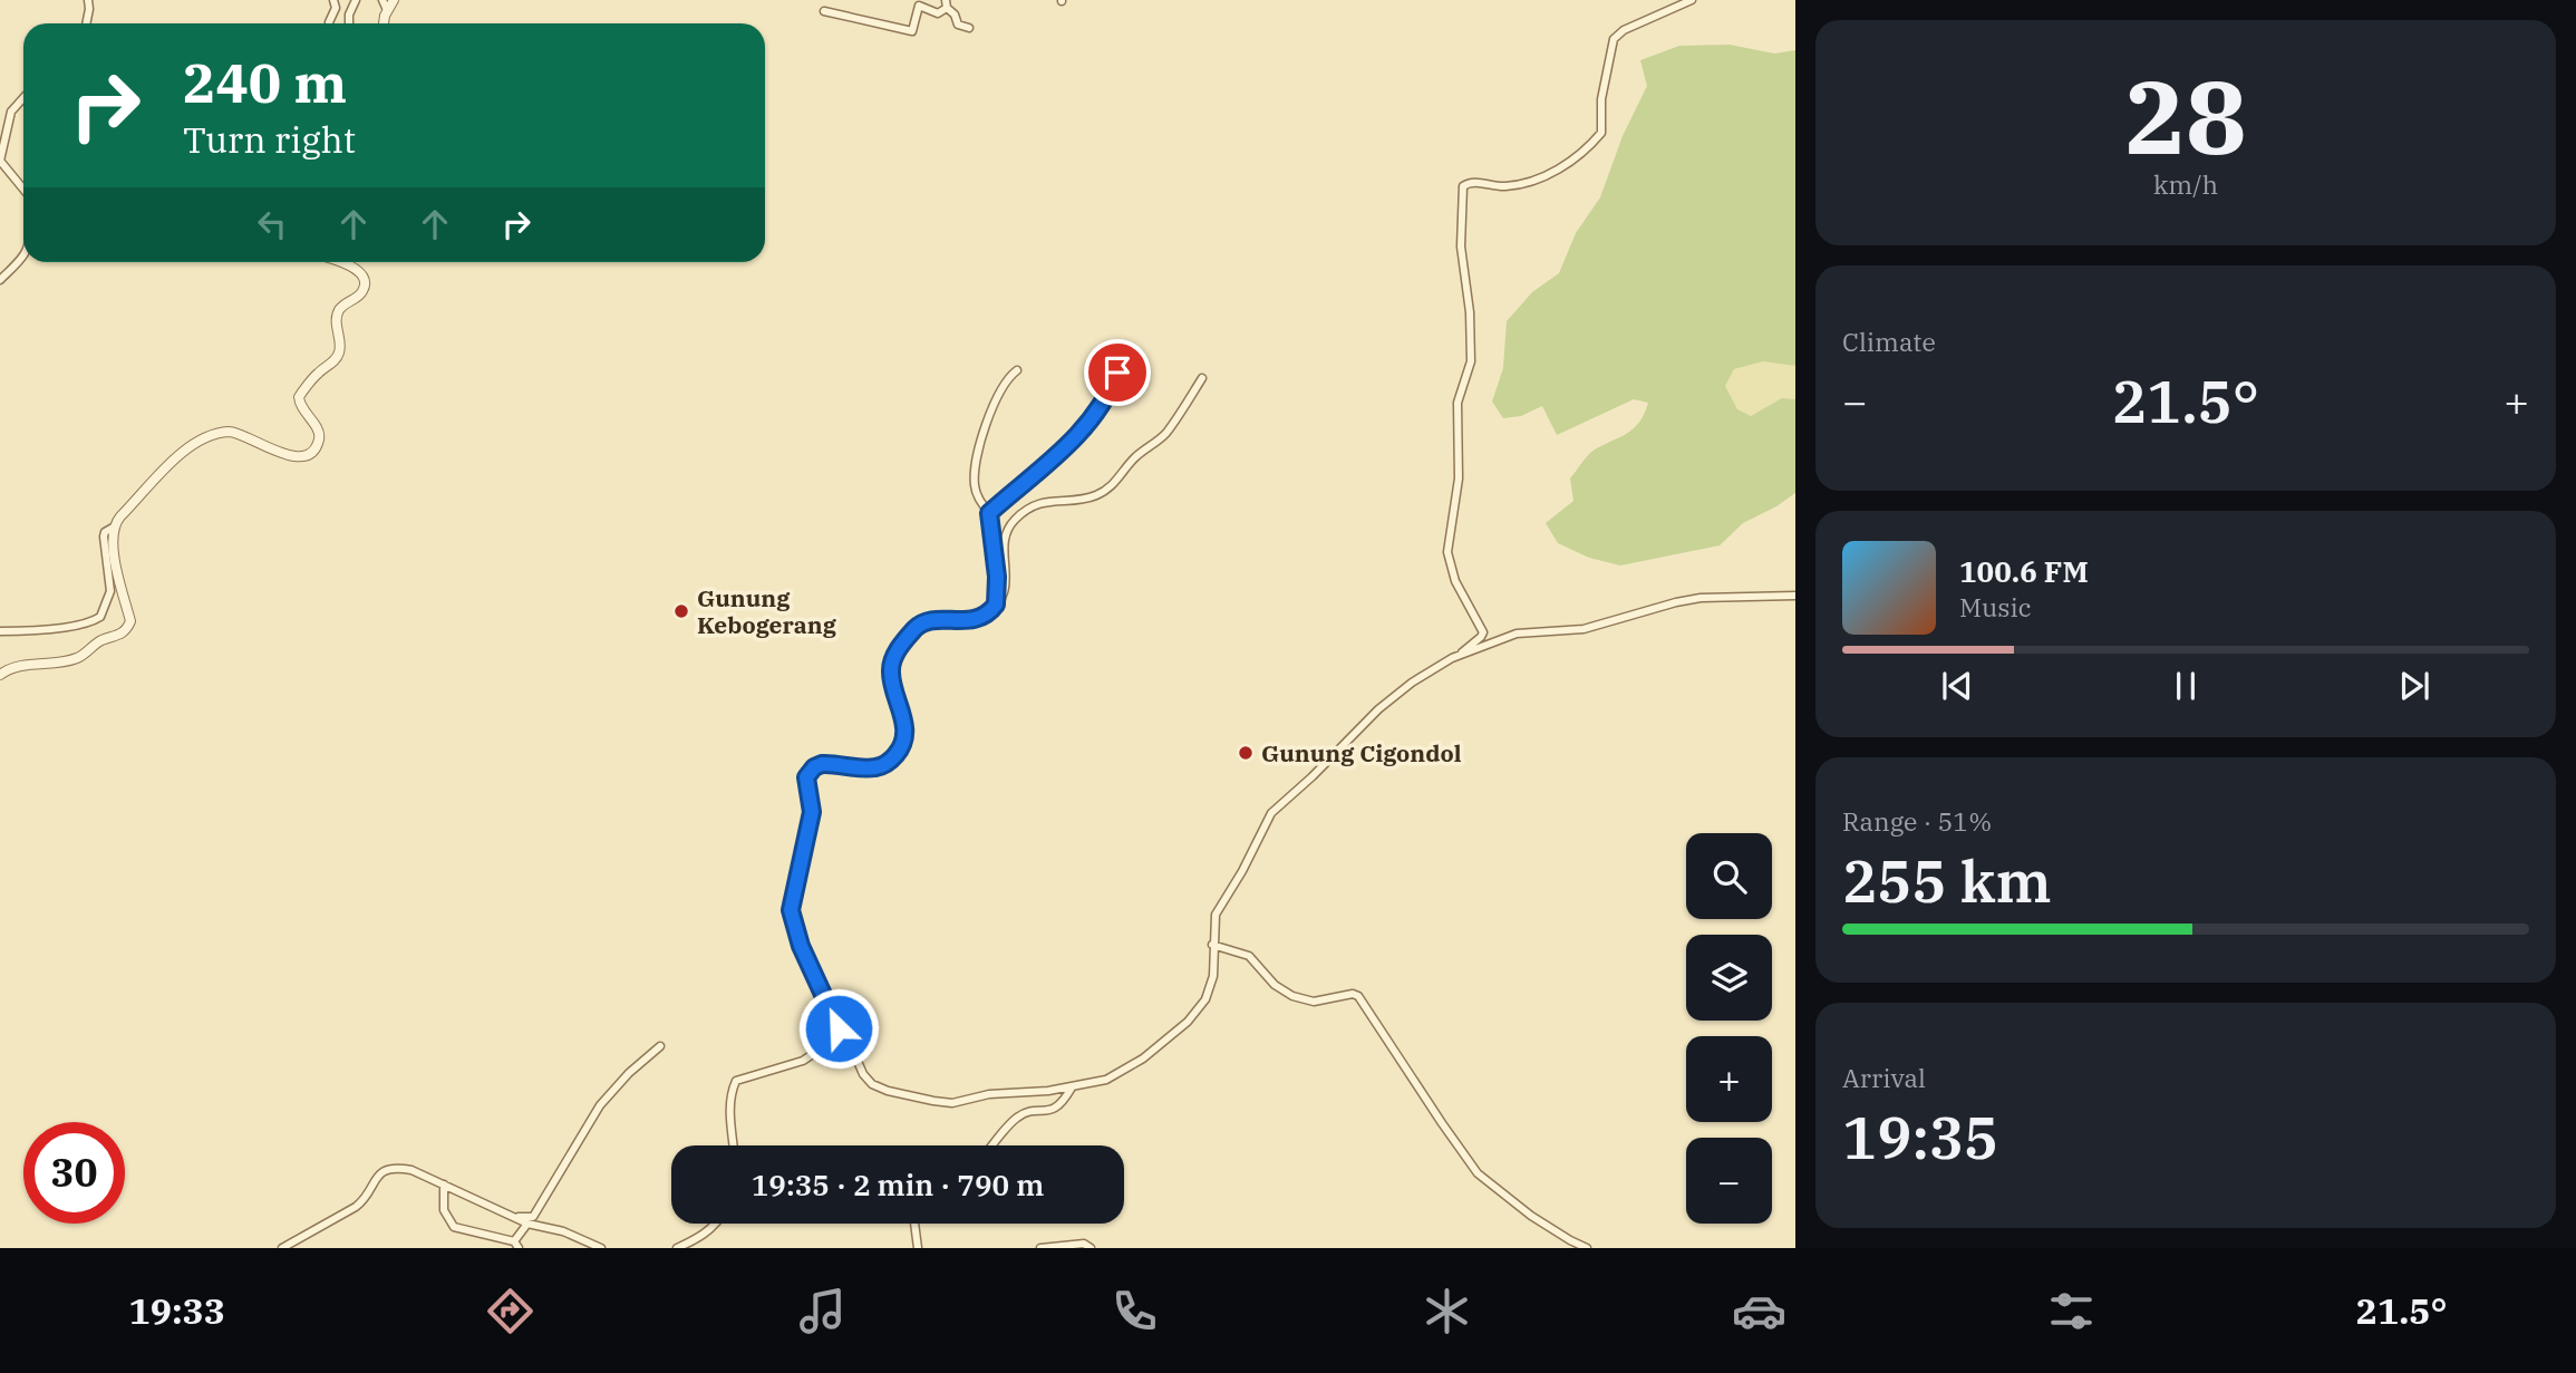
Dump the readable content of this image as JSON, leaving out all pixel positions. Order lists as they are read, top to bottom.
{
  "places": ["Gunung Kebogerang", "Gunung Cigondol"],
  "page": {
    "tile": [
      ["28", "km/h"],
      "Climate",
      ["Range · 51%", "255 km"],
      ["Arrival", "19:35"]
    ],
    "turn": ["240 m", "Turn right"],
    "heat": ["−", "21.5°", "+"],
    "song": ["100.6 FM", "Music"],
    "map_buttons": ["+", "−"],
    "limit": "30",
    "trip": "19:35 · 2 min · 790 m",
    "tabs": ["19:33", "21.5°"]
  }
}
